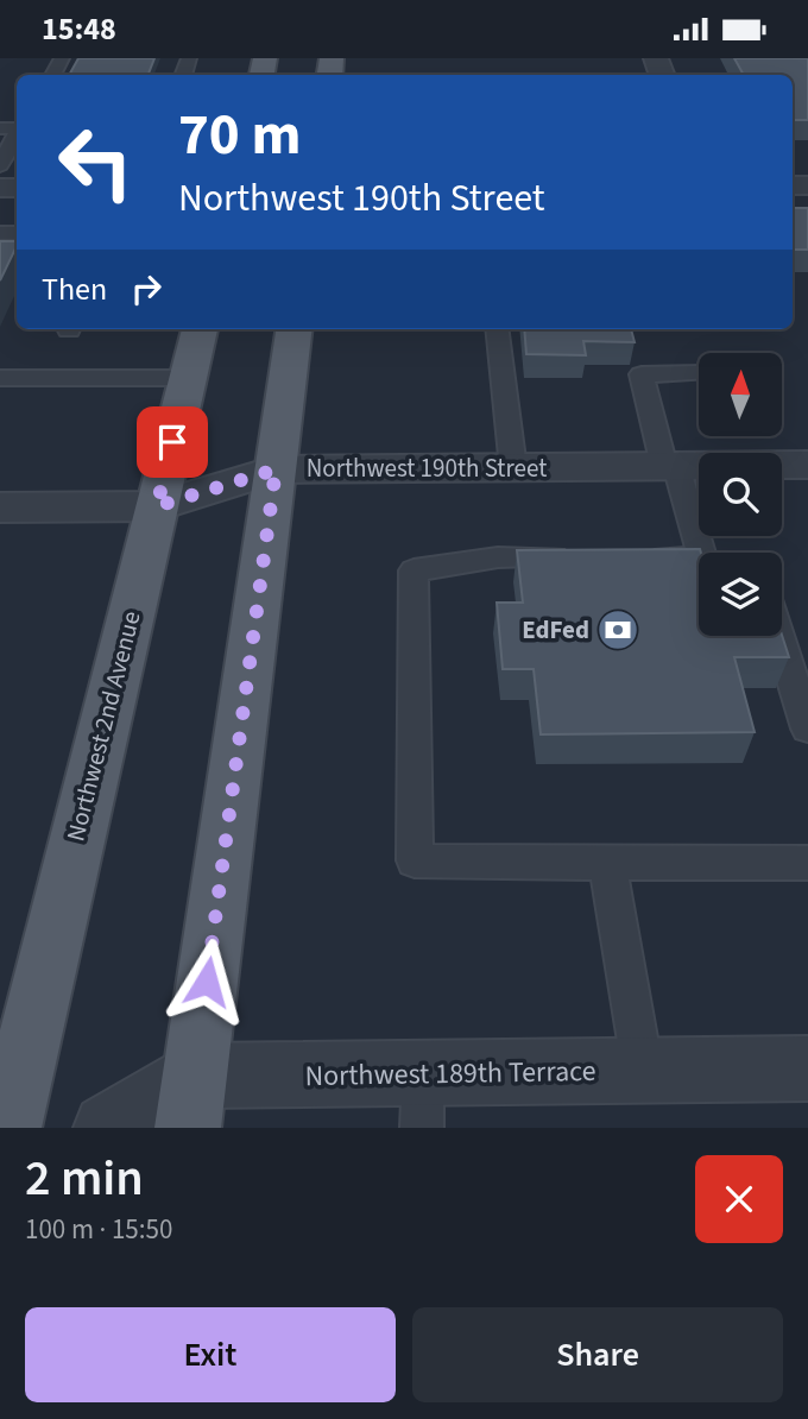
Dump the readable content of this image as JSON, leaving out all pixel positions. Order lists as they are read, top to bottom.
{
  "streets": {
    "main road": ["Northwest 2nd Avenue"],
    "street": ["Northwest 190th Street", "Northwest 189th Terrace"]
  },
  "crossings": [
    ["Northwest 190th Street", "Northwest 2nd Avenue"]
  ],
  "places": {
    "bank": ["EdFed"]
  },
  "north": "top",
  "page": {
    "status": "15:48",
    "turn": ["70 m", "Northwest 190th Street"],
    "then": "Then",
    "heading": ["2 min", "100 m · 15:50"],
    "buttons": ["Exit", "Share"]
  }
}
